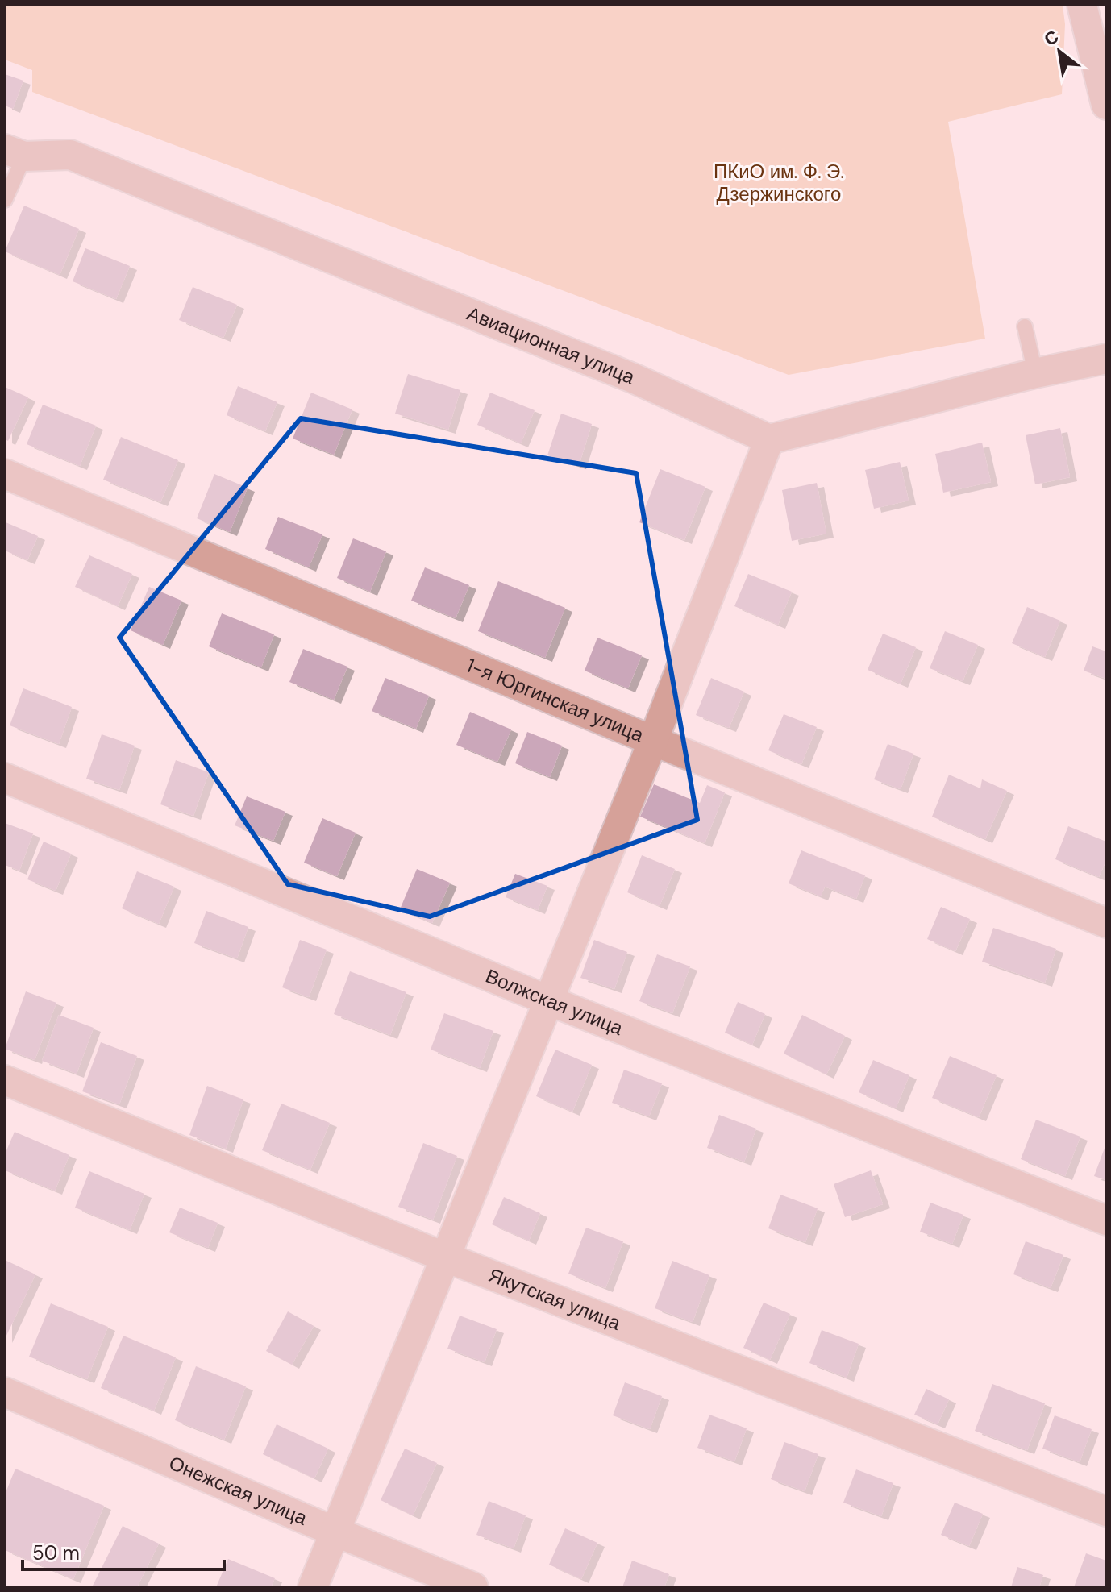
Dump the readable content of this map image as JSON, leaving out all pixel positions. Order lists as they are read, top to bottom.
{
  "streets": {
    "street": [
      "Авиационная улица",
      "1-я Юргинская улица",
      "Волжская улица",
      "Якутская улица",
      "Онежская улица"
    ]
  },
  "parks": ["ПКиО им. Ф. Э. Дзержинского"],
  "scale_bar": "50 m",
  "north": "top left"
}
